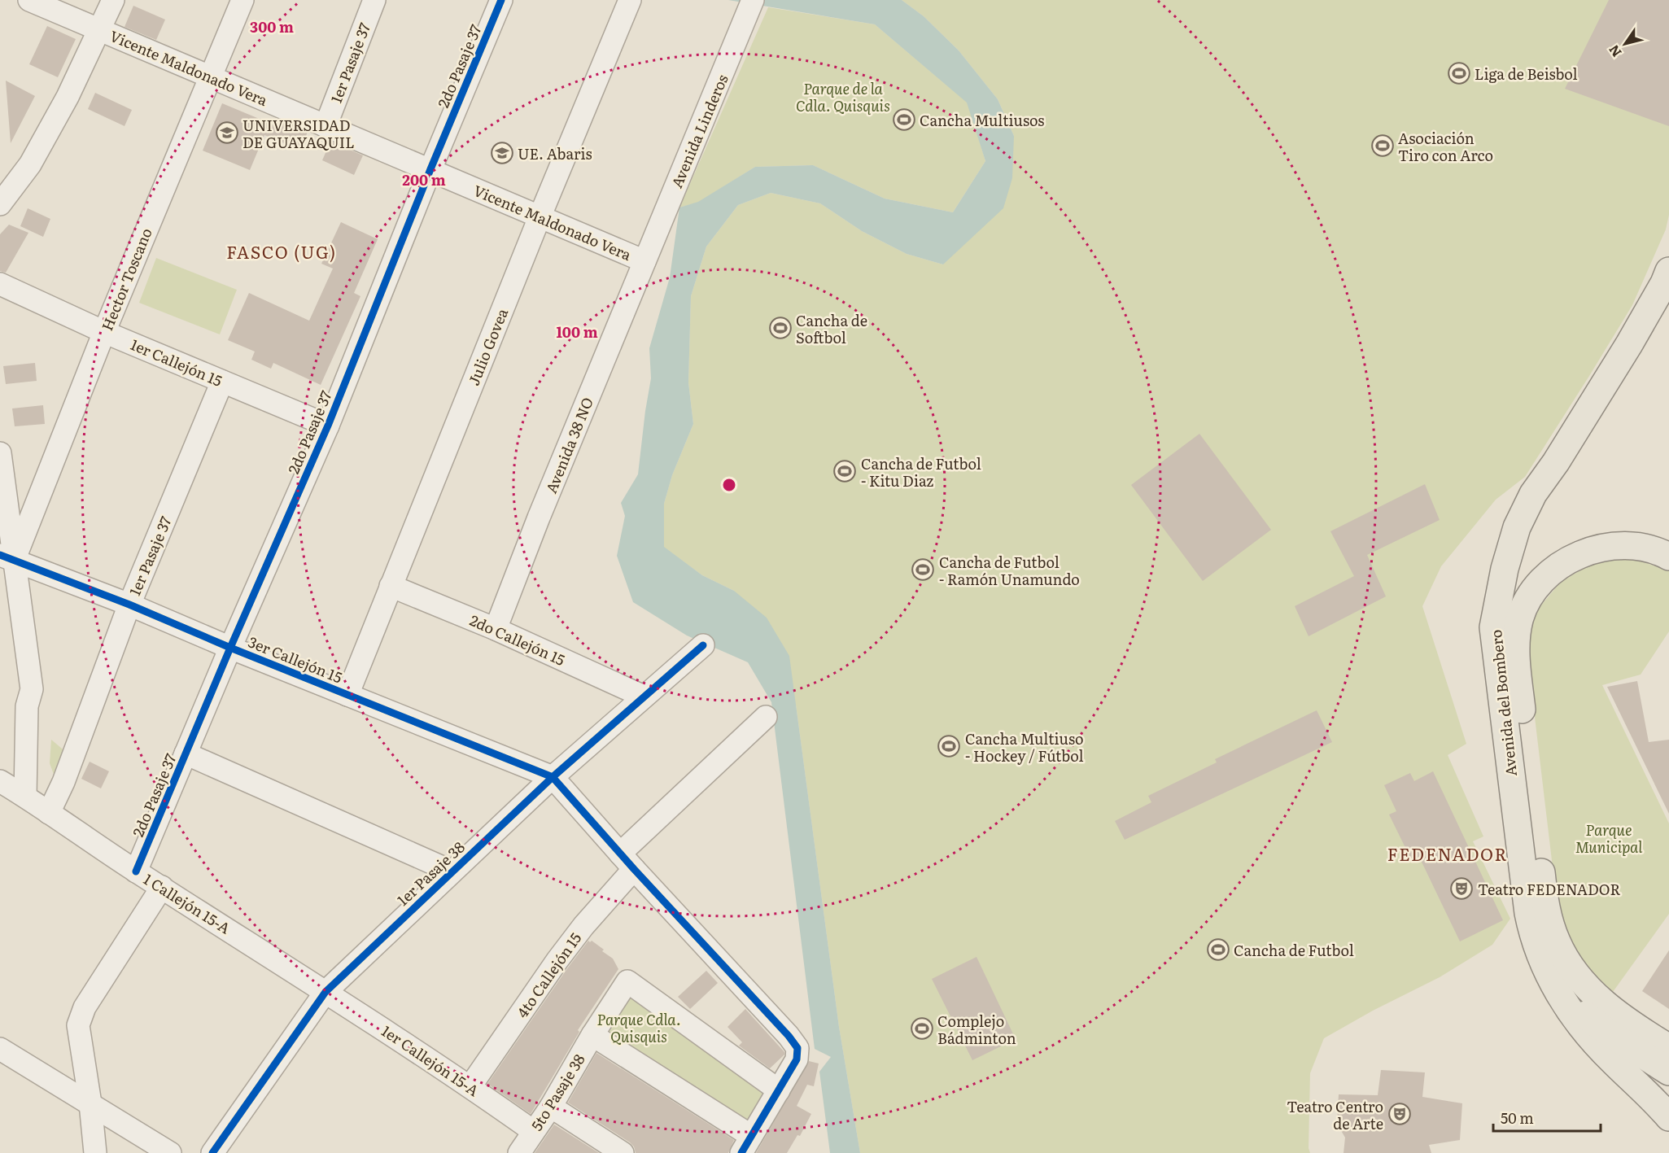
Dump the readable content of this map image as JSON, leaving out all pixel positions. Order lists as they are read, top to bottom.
{
  "streets": {
    "main road": ["Avenida del Bombero"],
    "street": [
      "1er Pasaje 37",
      "2do Pasaje 37",
      "Vicente Maldonado Vera",
      "Avenida Linderos",
      "Hector Toscano",
      "Julio Govea",
      "1er Callejón 15",
      "Avenida 38 NO",
      "2do Callejón 15",
      "3er Callejón 15",
      "1er Pasaje 38",
      "1 Callejón 15-A",
      "4to Callejón 15",
      "1er Callejón 15-A",
      "5to Pasaje 38"
    ]
  },
  "crossings": [
    ["1er Pasaje 37", "Vicente Maldonado Vera"],
    ["1er Pasaje 37", "1er Callejón 15"],
    ["1er Pasaje 37", "3er Callejón 15"],
    ["1er Pasaje 37", "1 Callejón 15-A"],
    ["2do Pasaje 37", "Vicente Maldonado Vera"],
    ["2do Pasaje 37", "1er Callejón 15"],
    ["2do Pasaje 37", "3er Callejón 15"],
    ["2do Pasaje 37", "1 Callejón 15-A"],
    ["Vicente Maldonado Vera", "Avenida Linderos"],
    ["Vicente Maldonado Vera", "Hector Toscano"],
    ["Vicente Maldonado Vera", "Julio Govea"],
    ["Vicente Maldonado Vera", "Avenida 38 NO"],
    ["Avenida Linderos", "Avenida 38 NO"],
    ["Hector Toscano", "1er Callejón 15"],
    ["Hector Toscano", "3er Callejón 15"],
    ["Julio Govea", "2do Callejón 15"],
    ["Julio Govea", "3er Callejón 15"],
    ["Avenida 38 NO", "2do Callejón 15"],
    ["2do Callejón 15", "1er Pasaje 38"],
    ["3er Callejón 15", "1er Pasaje 38"],
    ["1er Pasaje 38", "1 Callejón 15-A"],
    ["1er Pasaje 38", "1er Callejón 15-A"],
    ["1 Callejón 15-A", "1er Callejón 15-A"],
    ["4to Callejón 15", "1er Callejón 15-A"],
    ["1er Callejón 15-A", "5to Pasaje 38"]
  ],
  "districts": ["FASCO (UG)", "FEDENADOR"],
  "parks": ["Parque de la Cdla. Quisquis", "Parque Municipal", "Parque Cdla. Quisquis"],
  "places": {
    "sports": [
      "Liga de Beisbol",
      "Cancha Multiusos",
      "Asociación Tiro con Arco",
      "Cancha de Softbol",
      "Cancha de Futbol - Kitu Diaz",
      "Cancha de Futbol - Ramón Unamundo",
      "Cancha Multiuso - Hockey / Fútbol",
      "Cancha de Futbol",
      "Complejo Bádminton"
    ],
    "school or university": ["UNIVERSIDAD DE GUAYAQUIL", "UE. Abaris"],
    "theatre": ["Teatro FEDENADOR", "Teatro Centro de Arte"]
  },
  "scale_bar": "50 m",
  "north": "bottom left",
  "rings": ["300 m", "200 m", "100 m"]
}
